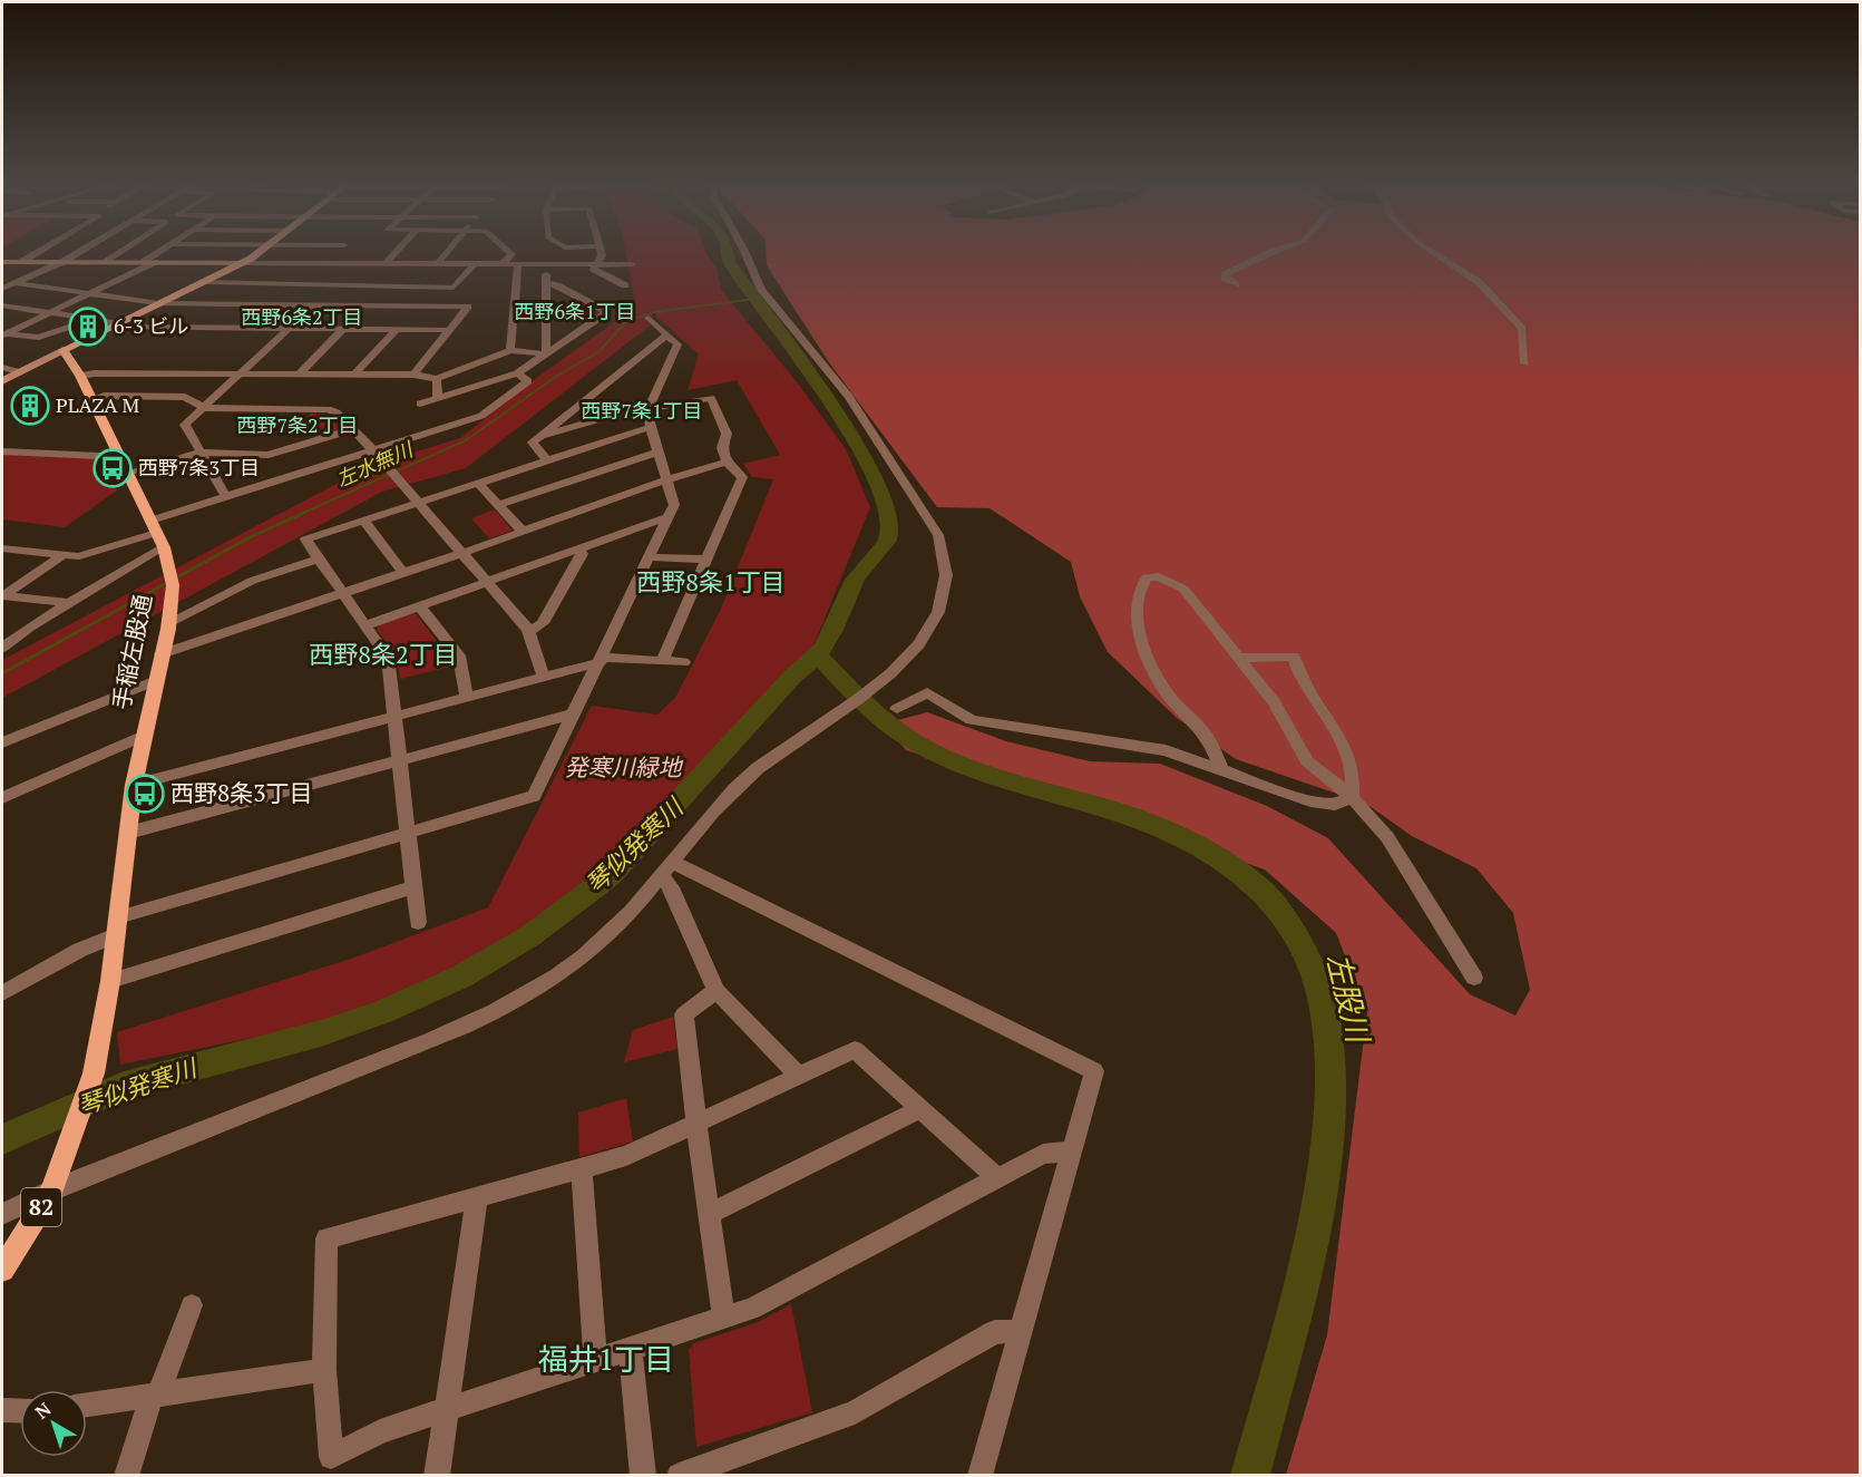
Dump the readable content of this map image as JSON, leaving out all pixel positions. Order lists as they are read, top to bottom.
{
  "streets": {
    "main road": ["手稲左股通", "82"]
  },
  "crossings": [
    ["手稲左股通", "82"]
  ],
  "districts": [
    "西野6条1丁目",
    "西野6条2丁目",
    "西野7条1丁目",
    "西野7条2丁目",
    "西野8条1丁目",
    "西野8条2丁目",
    "福井1丁目"
  ],
  "water": ["左水無川", "琴似発寒川", "左股川"],
  "parks": ["発寒川緑地"],
  "places": {
    "building": ["6-3 ビル", "PLAZA M"],
    "bus stop": ["西野7条3丁目", "西野8条3丁目"]
  },
  "north": "top left"
}
